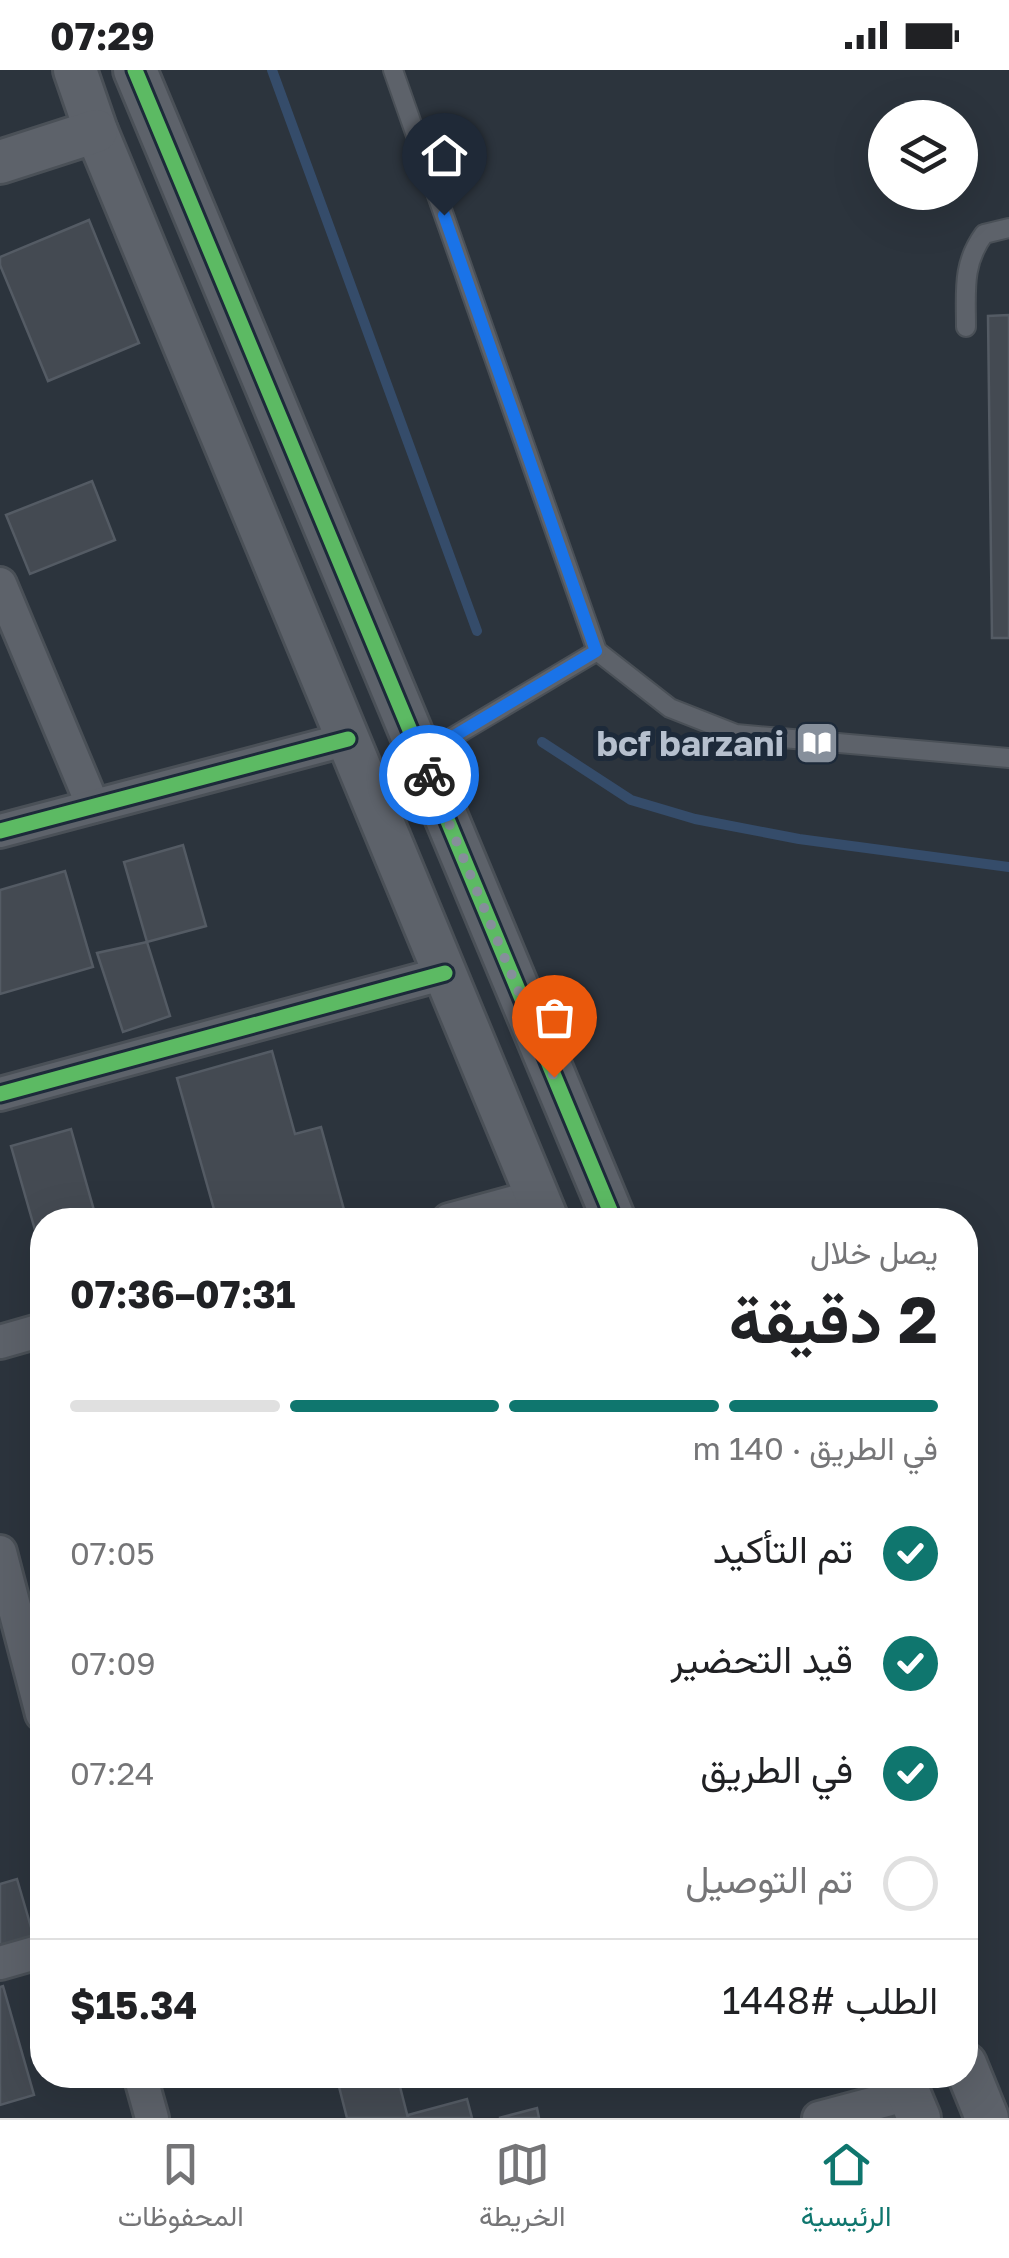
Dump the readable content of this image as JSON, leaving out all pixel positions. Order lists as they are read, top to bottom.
{
  "places": {
    "library": ["bcf barzani"]
  },
  "page": {
    "status": "07:29",
    "heading": ["2 دقيقة", "يصل خلال", "07:31–07:36"],
    "panel": ["الطلب #1448", "$15.34"],
    "bar": "في الطريق · 140 m",
    "list": [
      ["تم التأكيد", "07:05"],
      ["قيد التحضير", "07:09"],
      ["في الطريق", "07:24"],
      "تم التوصيل"
    ],
    "tabs": ["الرئيسية", "الخريطة", "المحفوظات"]
  }
}
